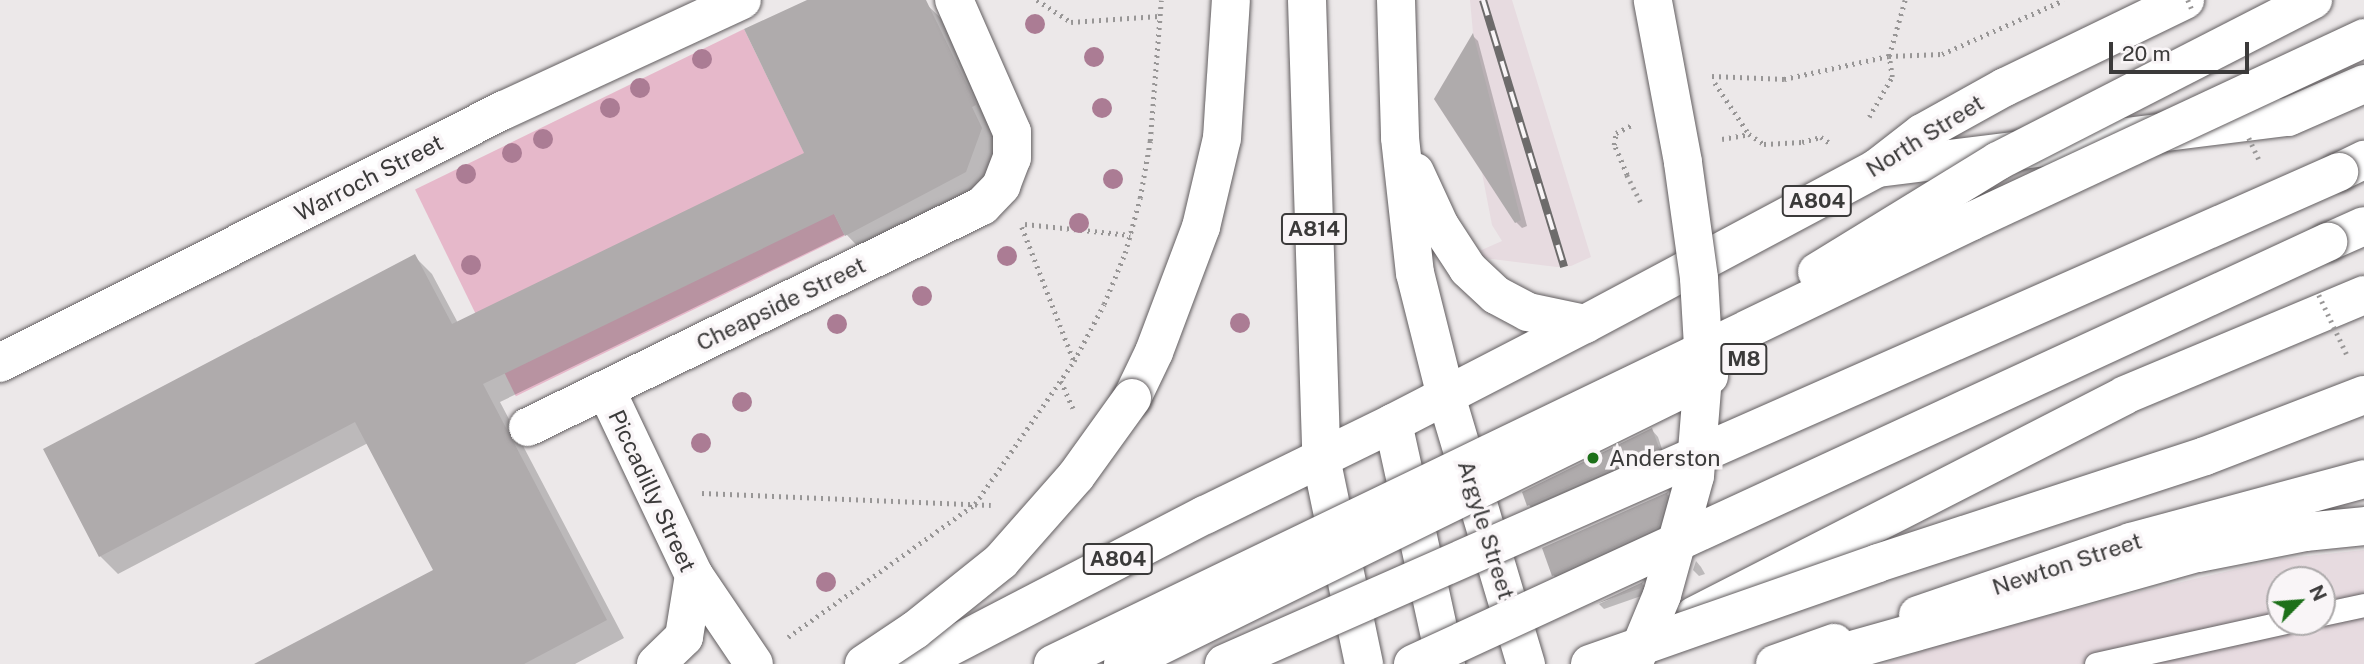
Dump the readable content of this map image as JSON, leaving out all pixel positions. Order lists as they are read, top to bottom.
{
  "streets": {
    "main road": [
      "North Street",
      "Warroch Street",
      "A804",
      "A814",
      "Cheapside Street",
      "M8",
      "Piccadilly Street",
      "Argyle Street",
      "Newton Street"
    ]
  },
  "crossings": [
    ["North Street", "A804"],
    ["North Street", "Argyle Street"],
    ["A804", "A814"],
    ["A804", "Argyle Street"],
    ["Cheapside Street", "Piccadilly Street"]
  ],
  "places": ["Anderston"],
  "scale_bar": "20 m",
  "north": "top right"
}
